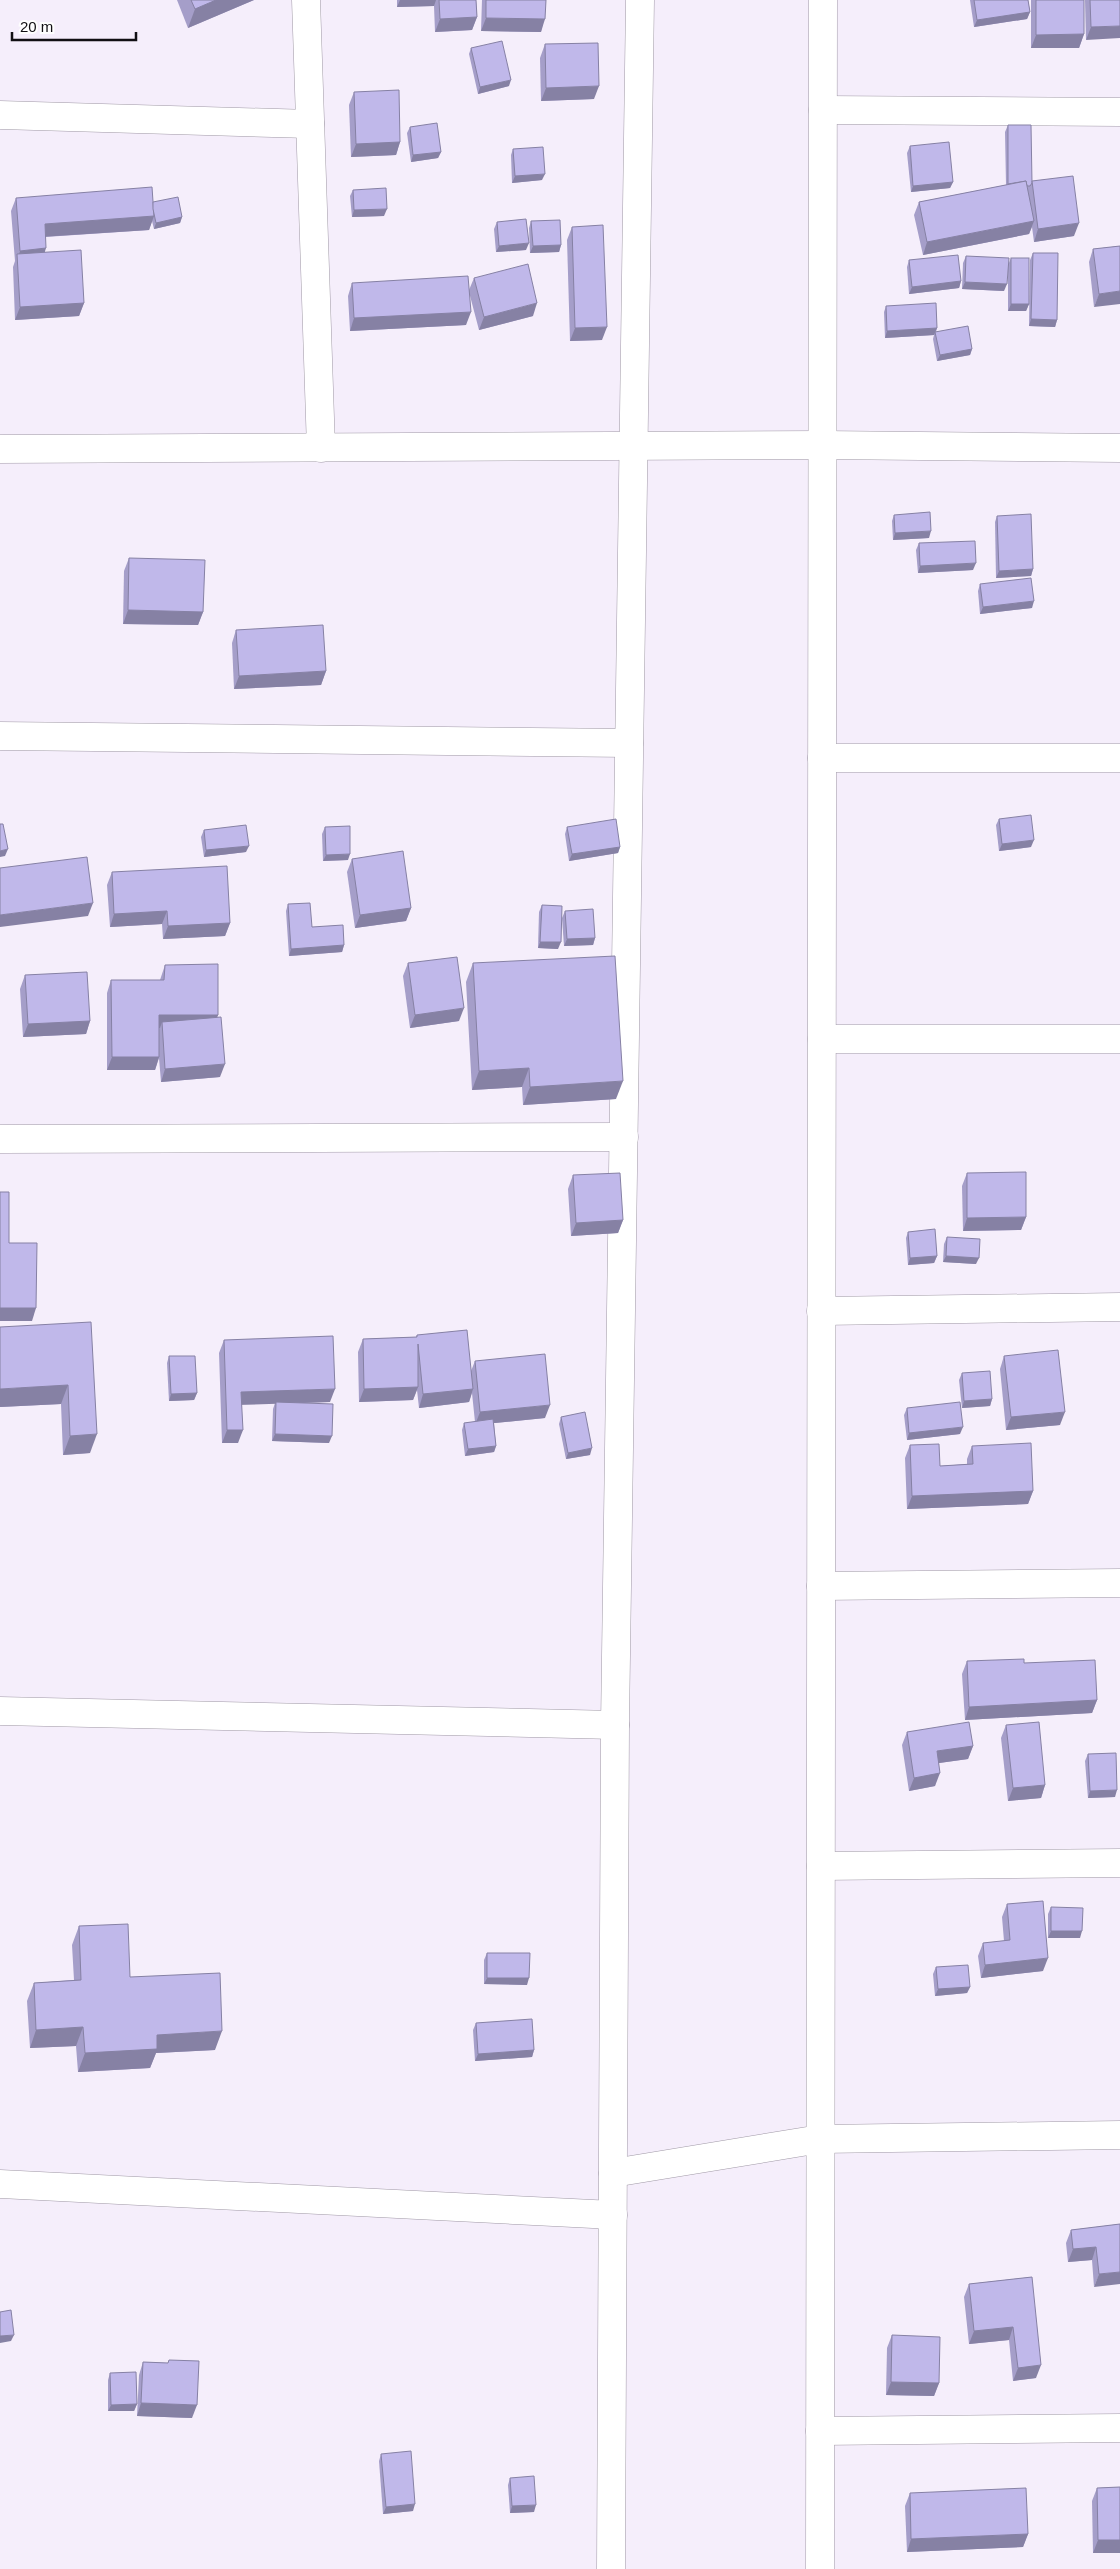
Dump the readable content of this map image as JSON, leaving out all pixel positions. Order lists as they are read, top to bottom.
{
  "scale_bar": "20 m"
}
